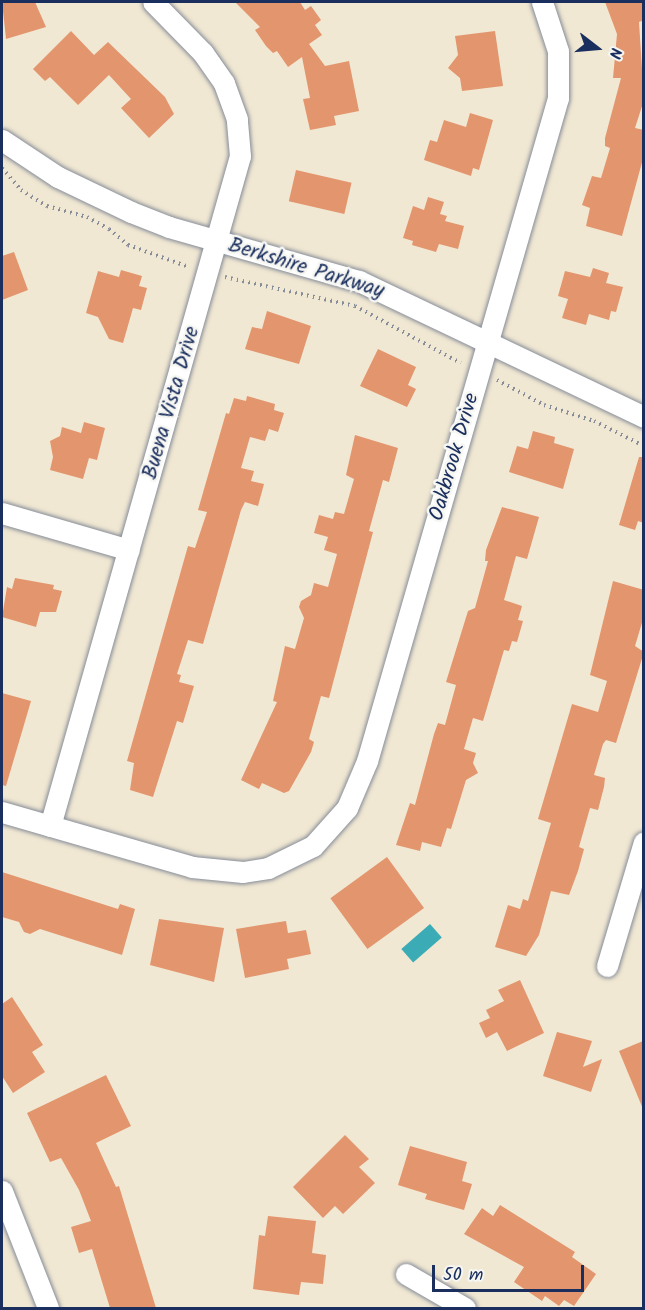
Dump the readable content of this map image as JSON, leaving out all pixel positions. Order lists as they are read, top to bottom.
{
  "streets": {
    "street": ["Berkshire Parkway", "Buena Vista Drive", "Oakbrook Drive"]
  },
  "crossings": [
    ["Berkshire Parkway", "Buena Vista Drive"],
    ["Berkshire Parkway", "Oakbrook Drive"],
    ["Buena Vista Drive", "Oakbrook Drive"]
  ],
  "scale_bar": "50 m",
  "north": "right"
}
